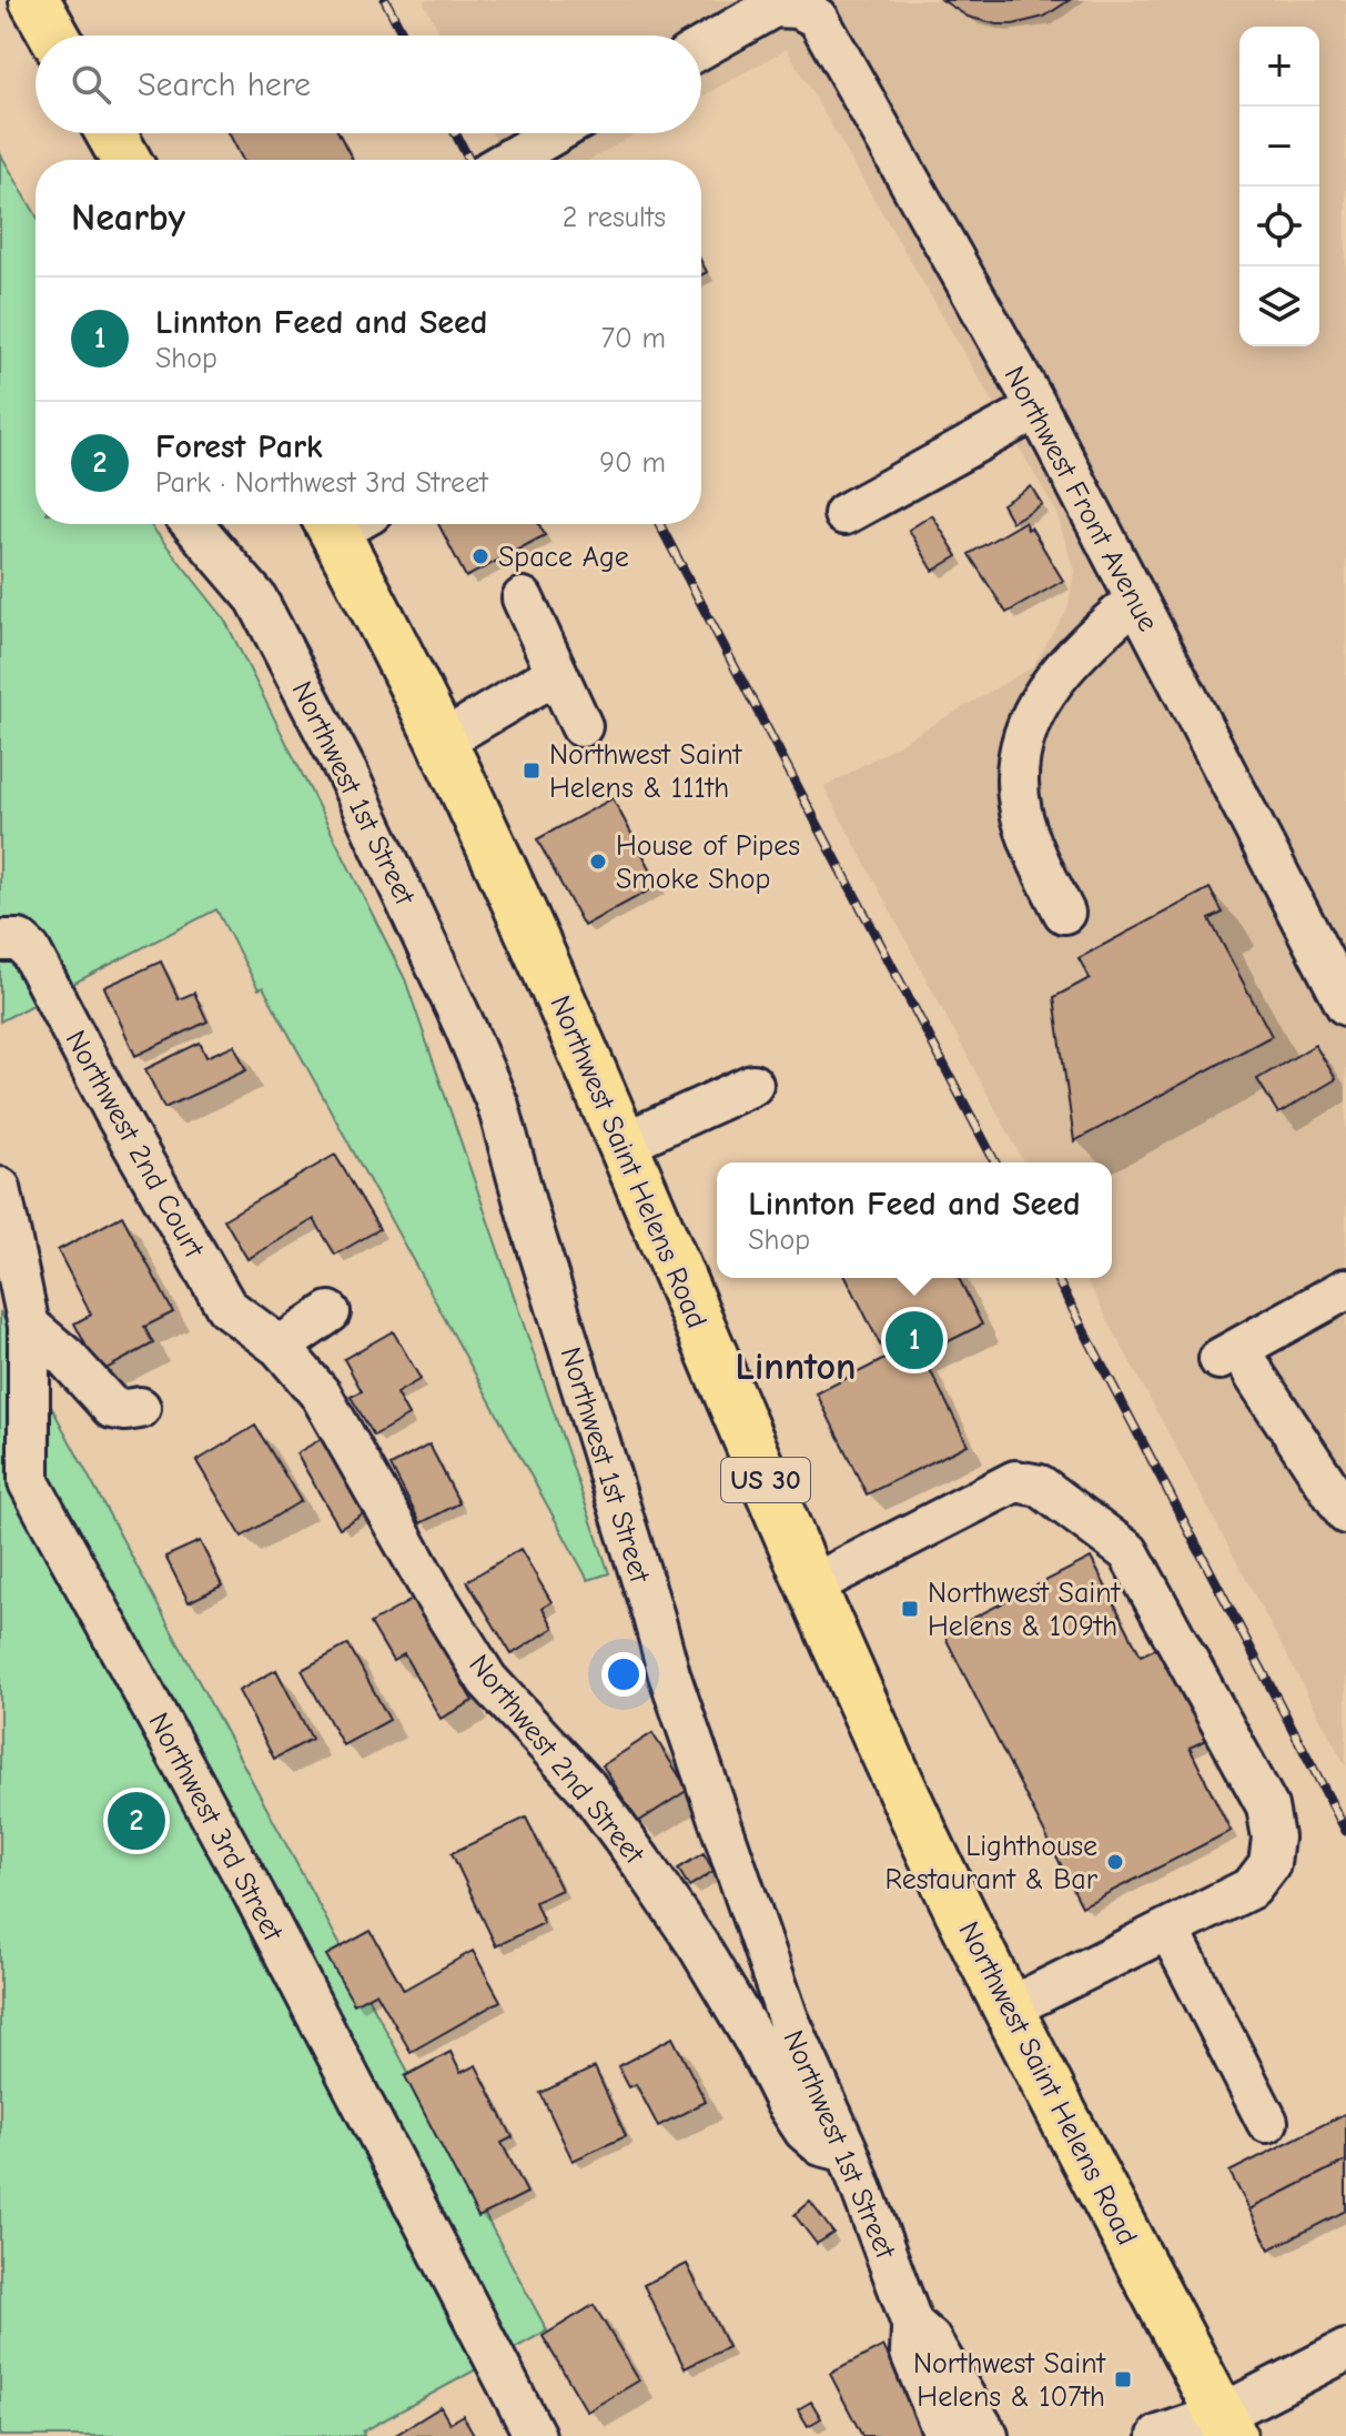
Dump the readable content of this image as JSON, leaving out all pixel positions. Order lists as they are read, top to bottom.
{
  "streets": {
    "highway": ["Northwest Saint Helens Road", "US 30"],
    "street": [
      "Northwest Front Avenue",
      "Northwest 1st Street",
      "Northwest 2nd Court",
      "Northwest 2nd Street",
      "Northwest 3rd Street"
    ]
  },
  "crossings": [
    ["Northwest 1st Street", "Northwest 2nd Street"],
    ["Northwest 2nd Court", "Northwest 2nd Street"]
  ],
  "districts": ["Linnton"],
  "places": {
    "other": ["Space Age", "House of Pipes Smoke Shop", "Lighthouse Restaurant & Bar"],
    "transit": ["Northwest Saint Helens & 111th", "Northwest Saint Helens & 109th", "Northwest Saint Helens & 107th"]
  },
  "page": {
    "map_buttons": ["+", "−"],
    "search": "Search here",
    "heading": ["Nearby", "2 results"],
    "list": [
      {
        "mark": "1",
        "name": "Linnton Feed and Seed",
        "note": "Shop",
        "value": "70 m"
      },
      {
        "mark": "2",
        "name": "Forest Park",
        "note": "Park · Northwest 3rd Street",
        "value": "90 m"
      }
    ],
    "popup": ["Linnton Feed and Seed", "Shop"],
    "pins": ["1", "2"]
  }
}
